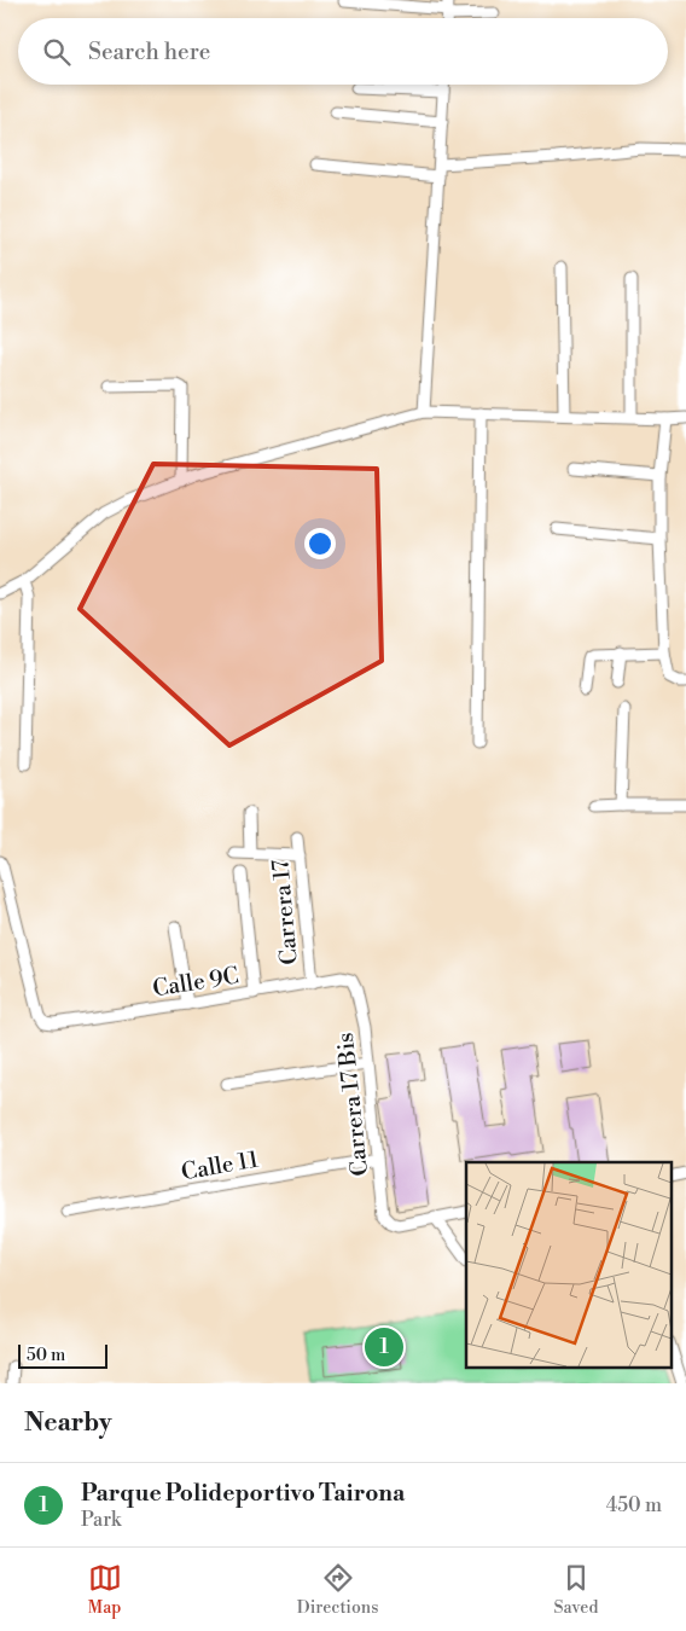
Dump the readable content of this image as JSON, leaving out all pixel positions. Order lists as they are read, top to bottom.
{
  "streets": {
    "street": [
      "Carrera 17",
      "Calle 9C",
      "Carrera 17 Bis",
      "Calle 11"
    ]
  },
  "crossings": [
    ["Carrera 17", "Calle 9C"],
    ["Calle 9C", "Carrera 17 Bis"],
    ["Carrera 17 Bis", "Calle 11"]
  ],
  "scale_bar": "50 m",
  "page": {
    "search": "Search here",
    "pins": "1",
    "scale": "50 m",
    "heading": "Nearby",
    "list": [
      {
        "mark": "1",
        "name": "Parque Polideportivo Tairona",
        "note": "Park",
        "value": "450 m"
      }
    ],
    "nav": ["Map", "Directions", "Saved"]
  }
}
